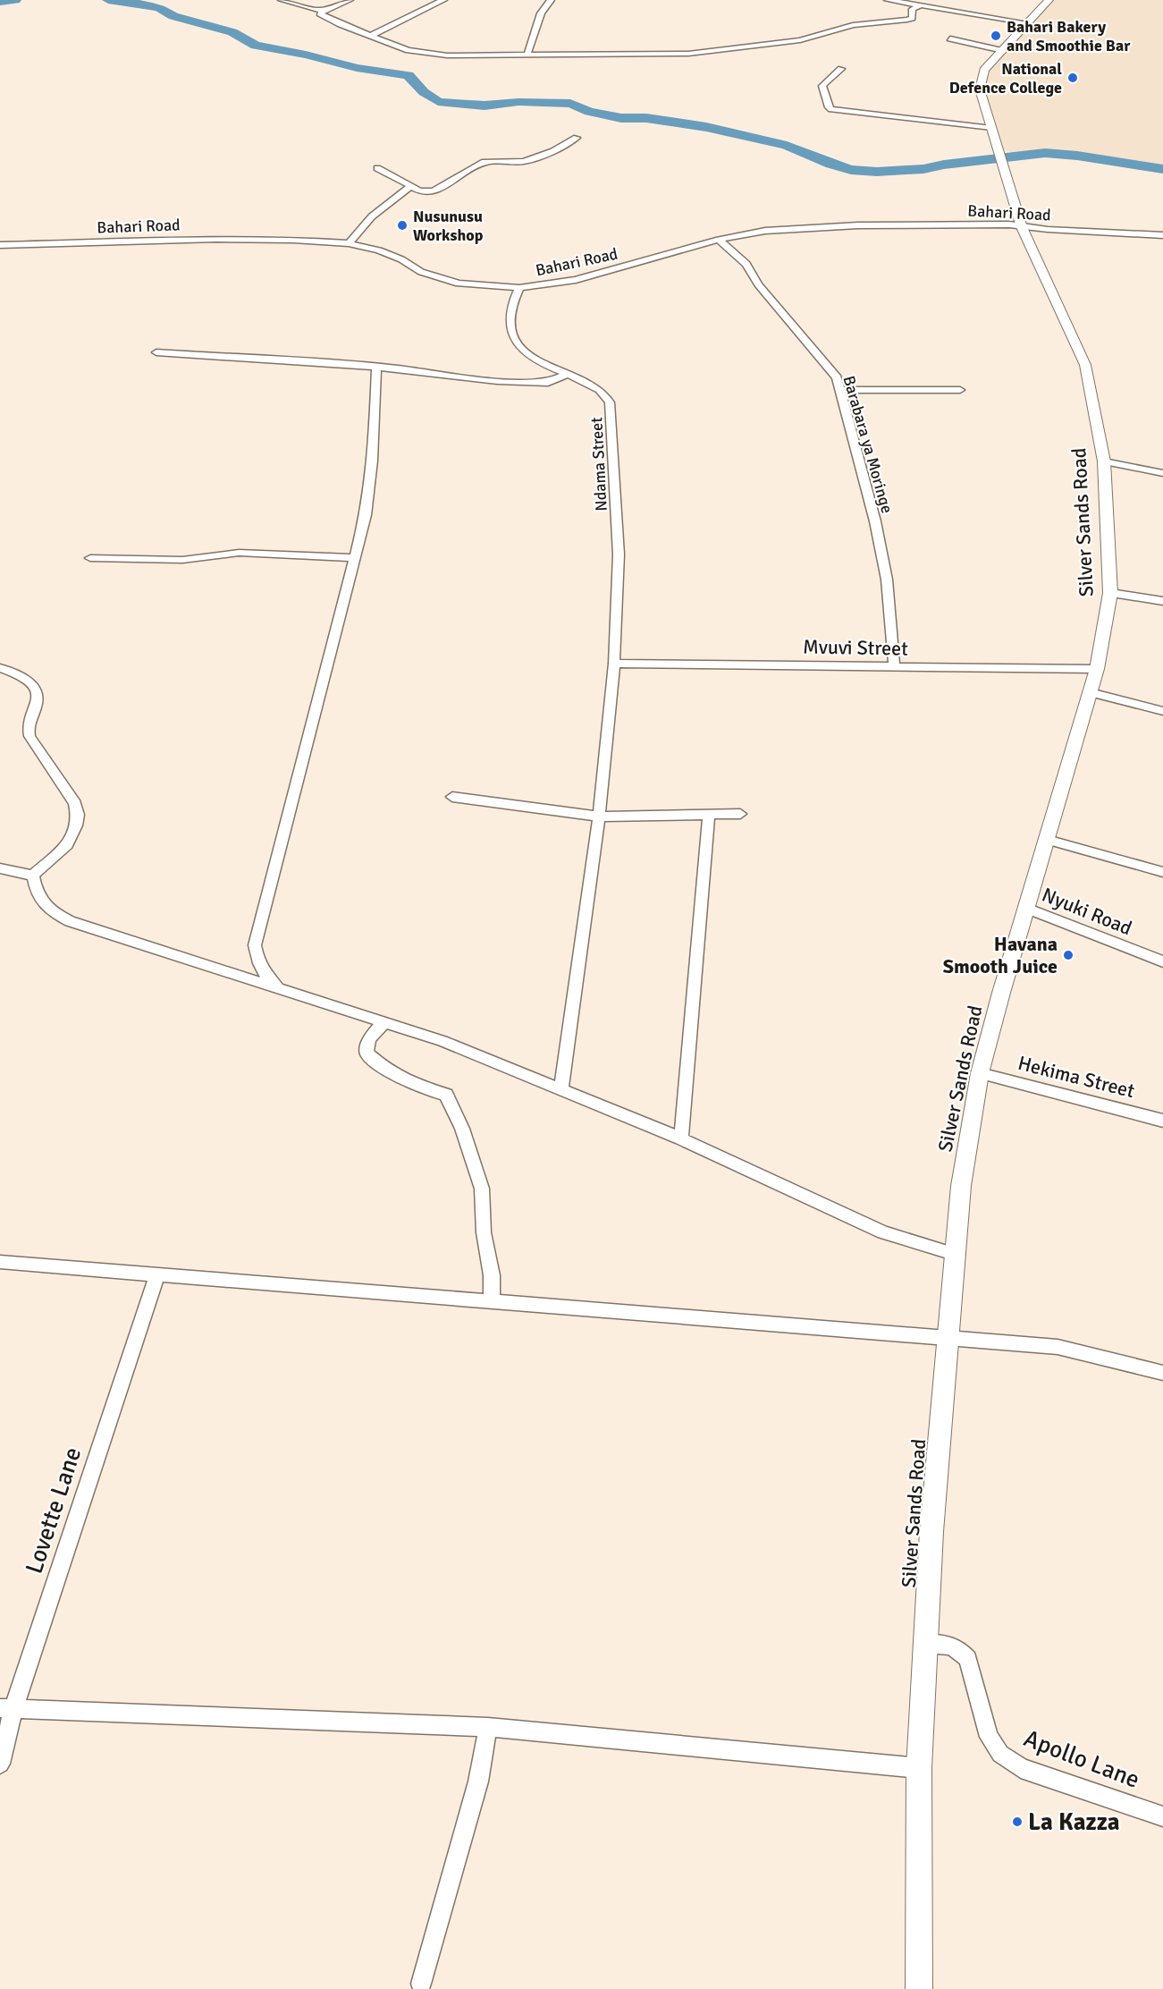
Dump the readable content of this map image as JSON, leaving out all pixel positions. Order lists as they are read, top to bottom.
{
  "streets": {
    "street": [
      "Bahari Road",
      "Barabara ya Moringe",
      "Ndama Street",
      "Silver Sands Road",
      "Mvuvi Street",
      "Nyuki Road",
      "Hekima Street",
      "Lovette Lane",
      "Apollo Lane"
    ]
  },
  "crossings": [
    ["Bahari Road", "Barabara ya Moringe"],
    ["Bahari Road", "Ndama Street"],
    ["Bahari Road", "Silver Sands Road"],
    ["Barabara ya Moringe", "Mvuvi Street"],
    ["Ndama Street", "Mvuvi Street"],
    ["Silver Sands Road", "Mvuvi Street"],
    ["Silver Sands Road", "Nyuki Road"],
    ["Silver Sands Road", "Hekima Street"],
    ["Silver Sands Road", "Apollo Lane"]
  ],
  "places": [
    "Bahari Bakery and Smoothie Bar",
    "National Defence College",
    "Nusunusu Workshop",
    "Havana Smooth Juice",
    "La Kazza"
  ]
}
